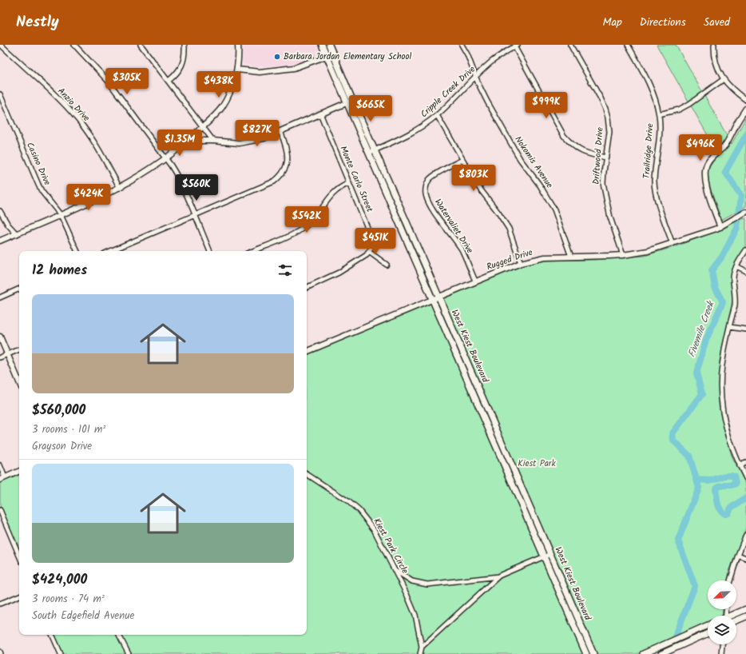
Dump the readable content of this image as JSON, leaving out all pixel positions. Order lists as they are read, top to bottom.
{
  "streets": {
    "main road": ["West Kiest Boulevard"],
    "street": [
      "Cripple Creek Drive",
      "Anzio Drive",
      "Trailridge Drive",
      "Driftwood Drive",
      "Nokomis Avenue",
      "Casino Drive",
      "Monte Carlo Street",
      "Watervaliet Drive",
      "Rugged Drive",
      "Kiest Park Circle"
    ]
  },
  "crossings": [
    ["Cripple Creek Drive", "Nokomis Avenue"],
    ["Cripple Creek Drive", "West Kiest Boulevard"],
    ["Trailridge Drive", "Rugged Drive"],
    ["Driftwood Drive", "Rugged Drive"],
    ["Nokomis Avenue", "Rugged Drive"],
    ["Watervaliet Drive", "Rugged Drive"],
    ["Rugged Drive", "West Kiest Boulevard"]
  ],
  "water": ["Fivemile Creek"],
  "parks": ["Kiest Park"],
  "places": ["Barbara Jordan Elementary School"],
  "north": "bottom left",
  "page": {
    "header": "Nestly",
    "nav": ["Map", "Directions", "Saved"],
    "price": [
      "$305K",
      "$438K",
      "$999K",
      "$665K",
      "$827K",
      "$1.35M",
      "$496K",
      "$803K",
      "$560K",
      "$424K",
      "$542K",
      "$451K"
    ],
    "heading": "12 homes",
    "list": [
      {
        "name": "$560,000",
        "note": "3 rooms · 101 m² · Grayson Drive"
      },
      {
        "name": "$424,000",
        "note": "3 rooms · 74 m² · South Edgefield Avenue"
      }
    ]
  }
}
